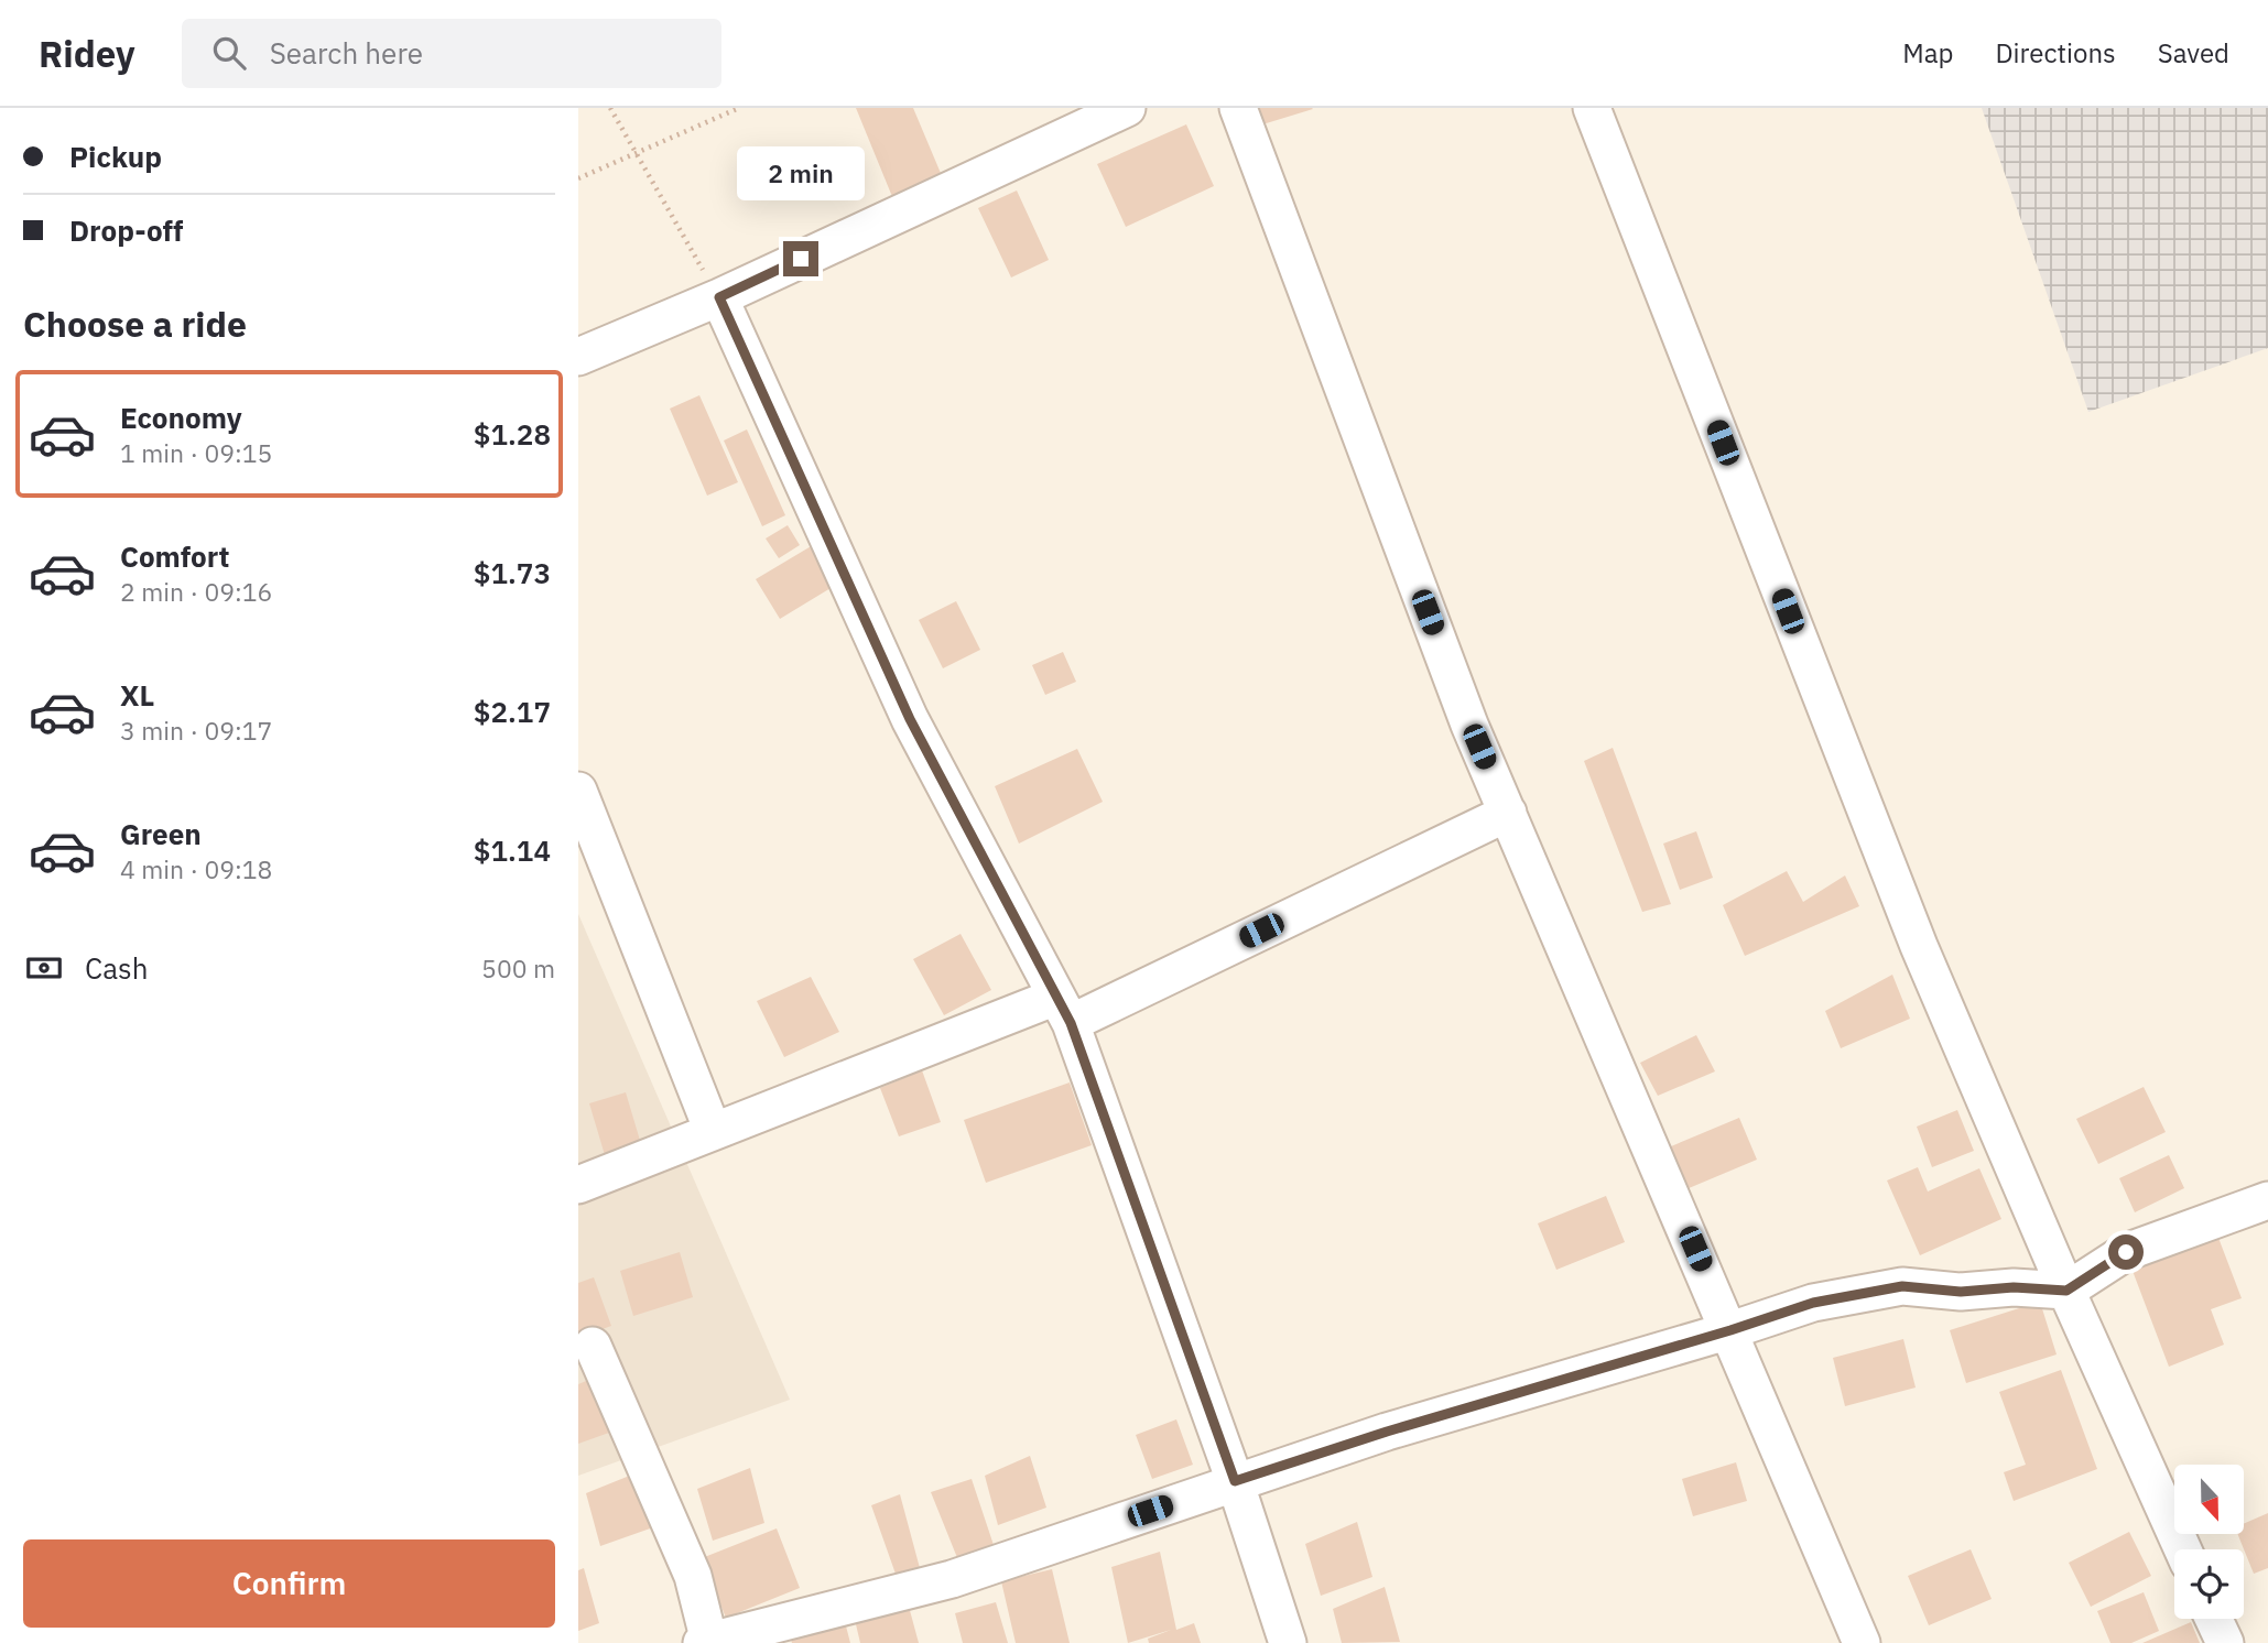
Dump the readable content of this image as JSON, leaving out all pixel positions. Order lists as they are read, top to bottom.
{
  "north": "bottom",
  "page": {
    "header": "Ridey",
    "search": "Search here",
    "nav": ["Map", "Directions", "Saved"],
    "banner": ["Pickup", "Drop-off"],
    "bubble": "2 min",
    "heading": "Choose a ride",
    "list": [
      {
        "name": "Economy",
        "note": "1 min · 09:15",
        "value": "$1.28"
      },
      {
        "name": "Comfort",
        "note": "2 min · 09:16",
        "value": "$1.73"
      },
      {
        "name": "XL",
        "note": "3 min · 09:17",
        "value": "$2.17"
      },
      {
        "name": "Green",
        "note": "4 min · 09:18",
        "value": "$1.14"
      }
    ],
    "pay": ["Cash", "500 m"],
    "buttons": "Confirm"
  }
}
